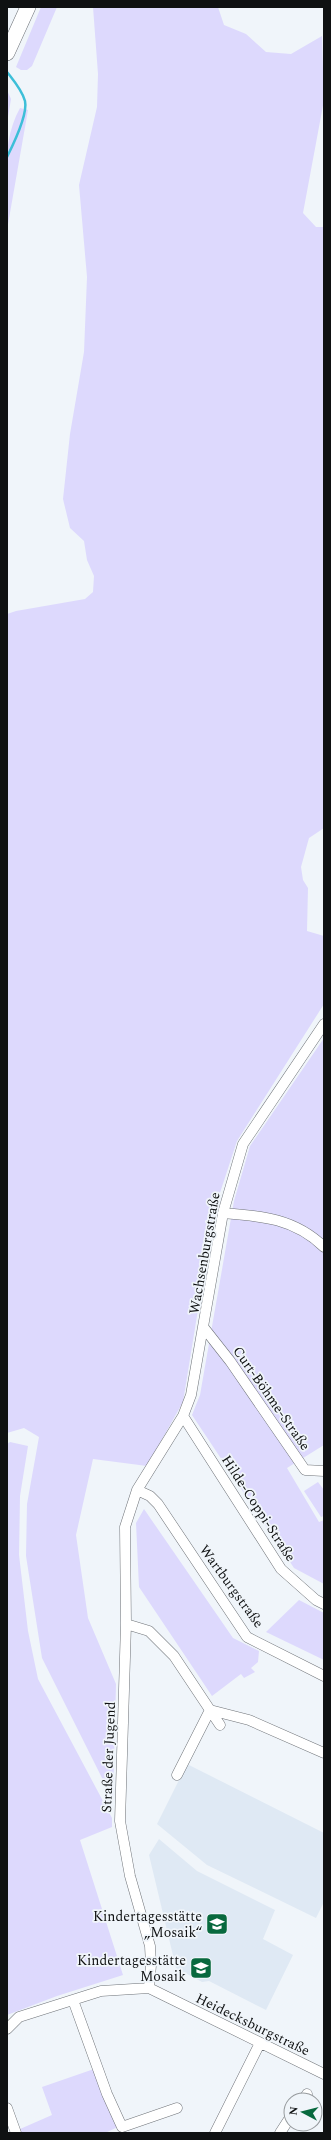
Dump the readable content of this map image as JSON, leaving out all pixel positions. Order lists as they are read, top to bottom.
{
  "streets": {
    "street": [
      "Wachsenburgstraße",
      "Curt-Böhme-Straße",
      "Hilde-Coppi-Straße",
      "Wartburgstraße",
      "Straße der Jugend",
      "Heidecksburgstraße"
    ]
  },
  "crossings": [
    ["Wachsenburgstraße", "Curt-Böhme-Straße"],
    ["Wachsenburgstraße", "Hilde-Coppi-Straße"],
    ["Wachsenburgstraße", "Straße der Jugend"],
    ["Wartburgstraße", "Straße der Jugend"],
    ["Straße der Jugend", "Heidecksburgstraße"]
  ],
  "places": {
    "school or university": ["Kindertagesstätte „Mosaik“", "Kindertagesstätte Mosaik"]
  },
  "north": "left"
}
